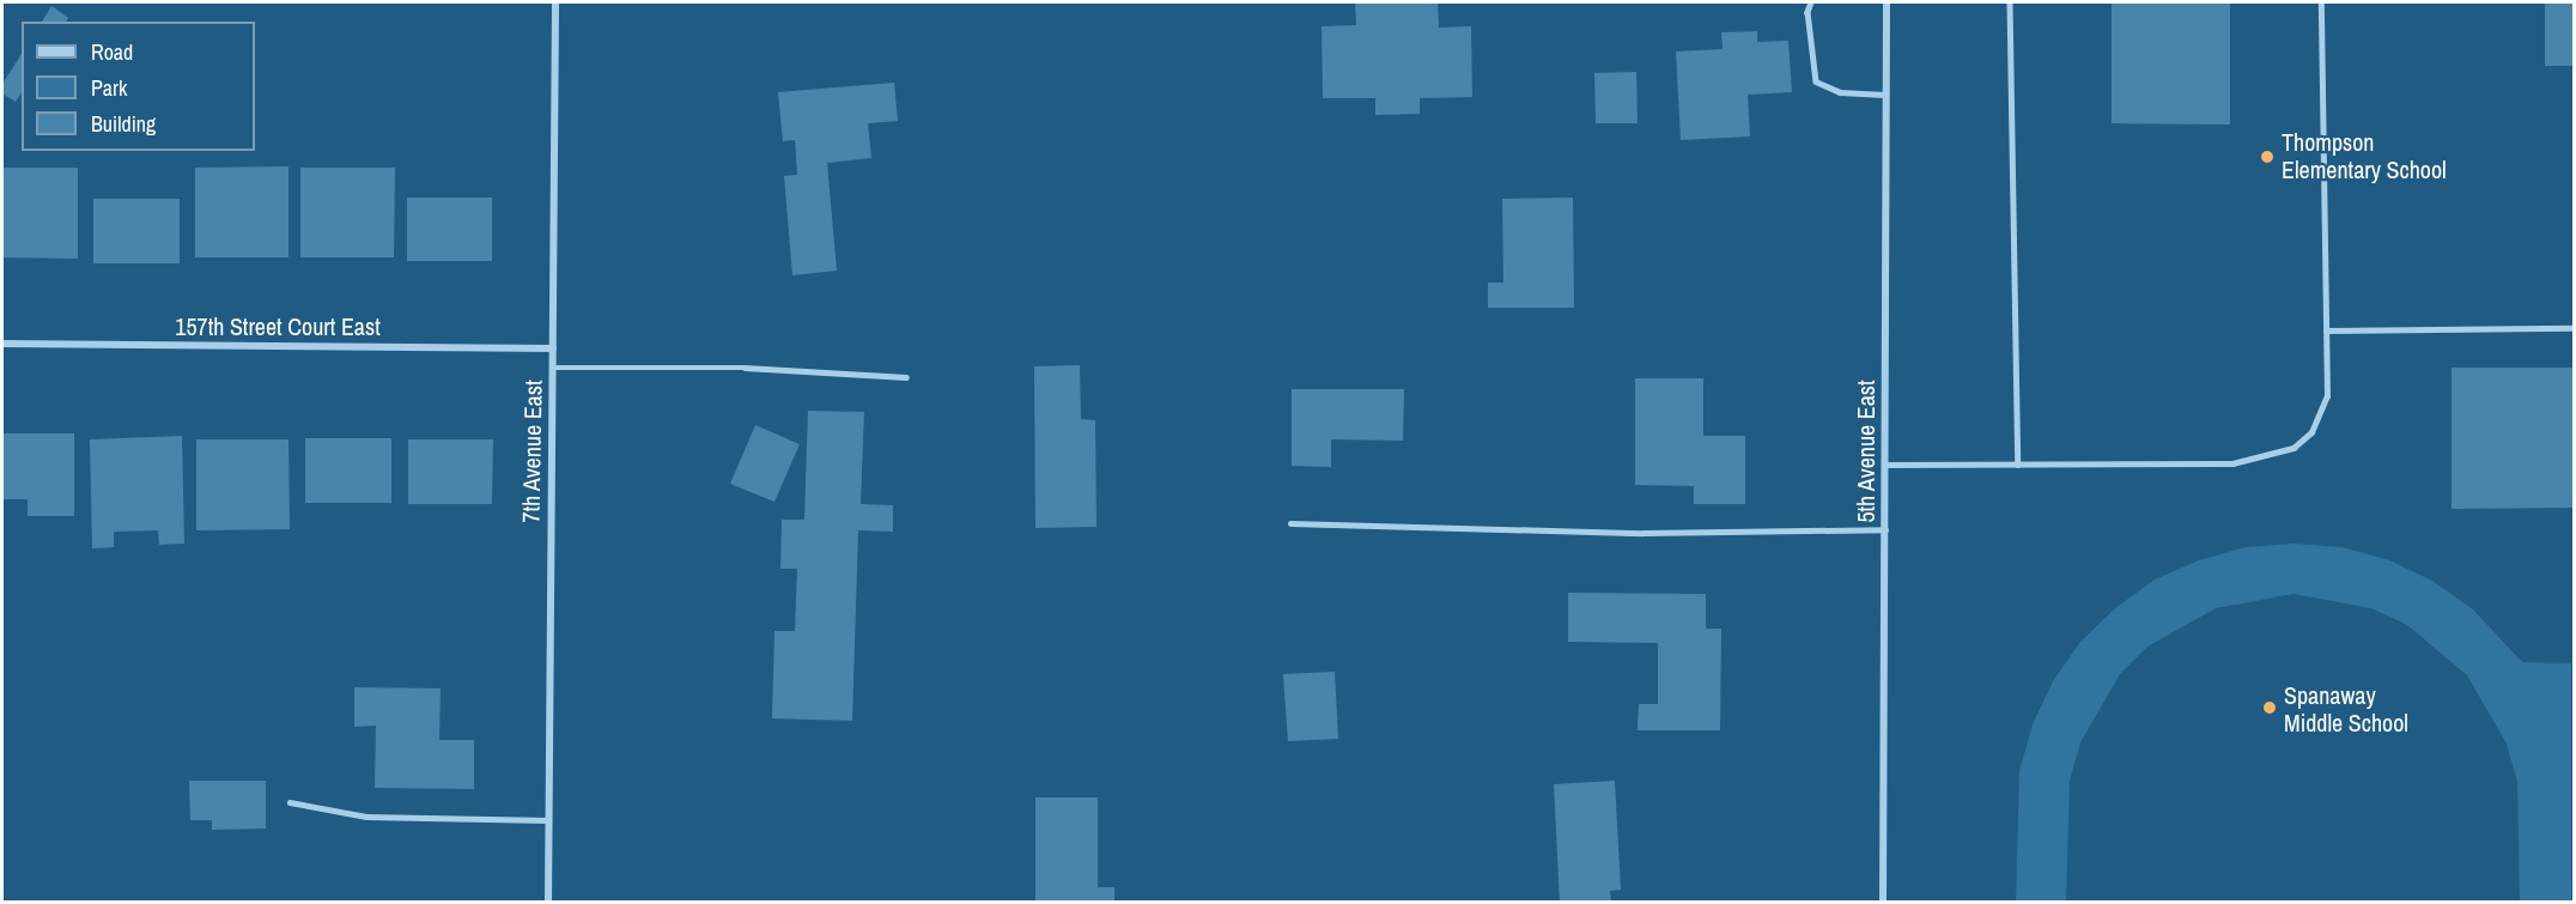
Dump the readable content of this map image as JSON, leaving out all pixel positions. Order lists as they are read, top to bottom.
{
  "streets": {
    "street": ["157th Street Court East", "7th Avenue East", "5th Avenue East"]
  },
  "crossings": [
    ["157th Street Court East", "7th Avenue East"]
  ],
  "places": ["Thompson Elementary School", "Spanaway Middle School"],
  "legend": ["Road", "Park", "Building"]
}
